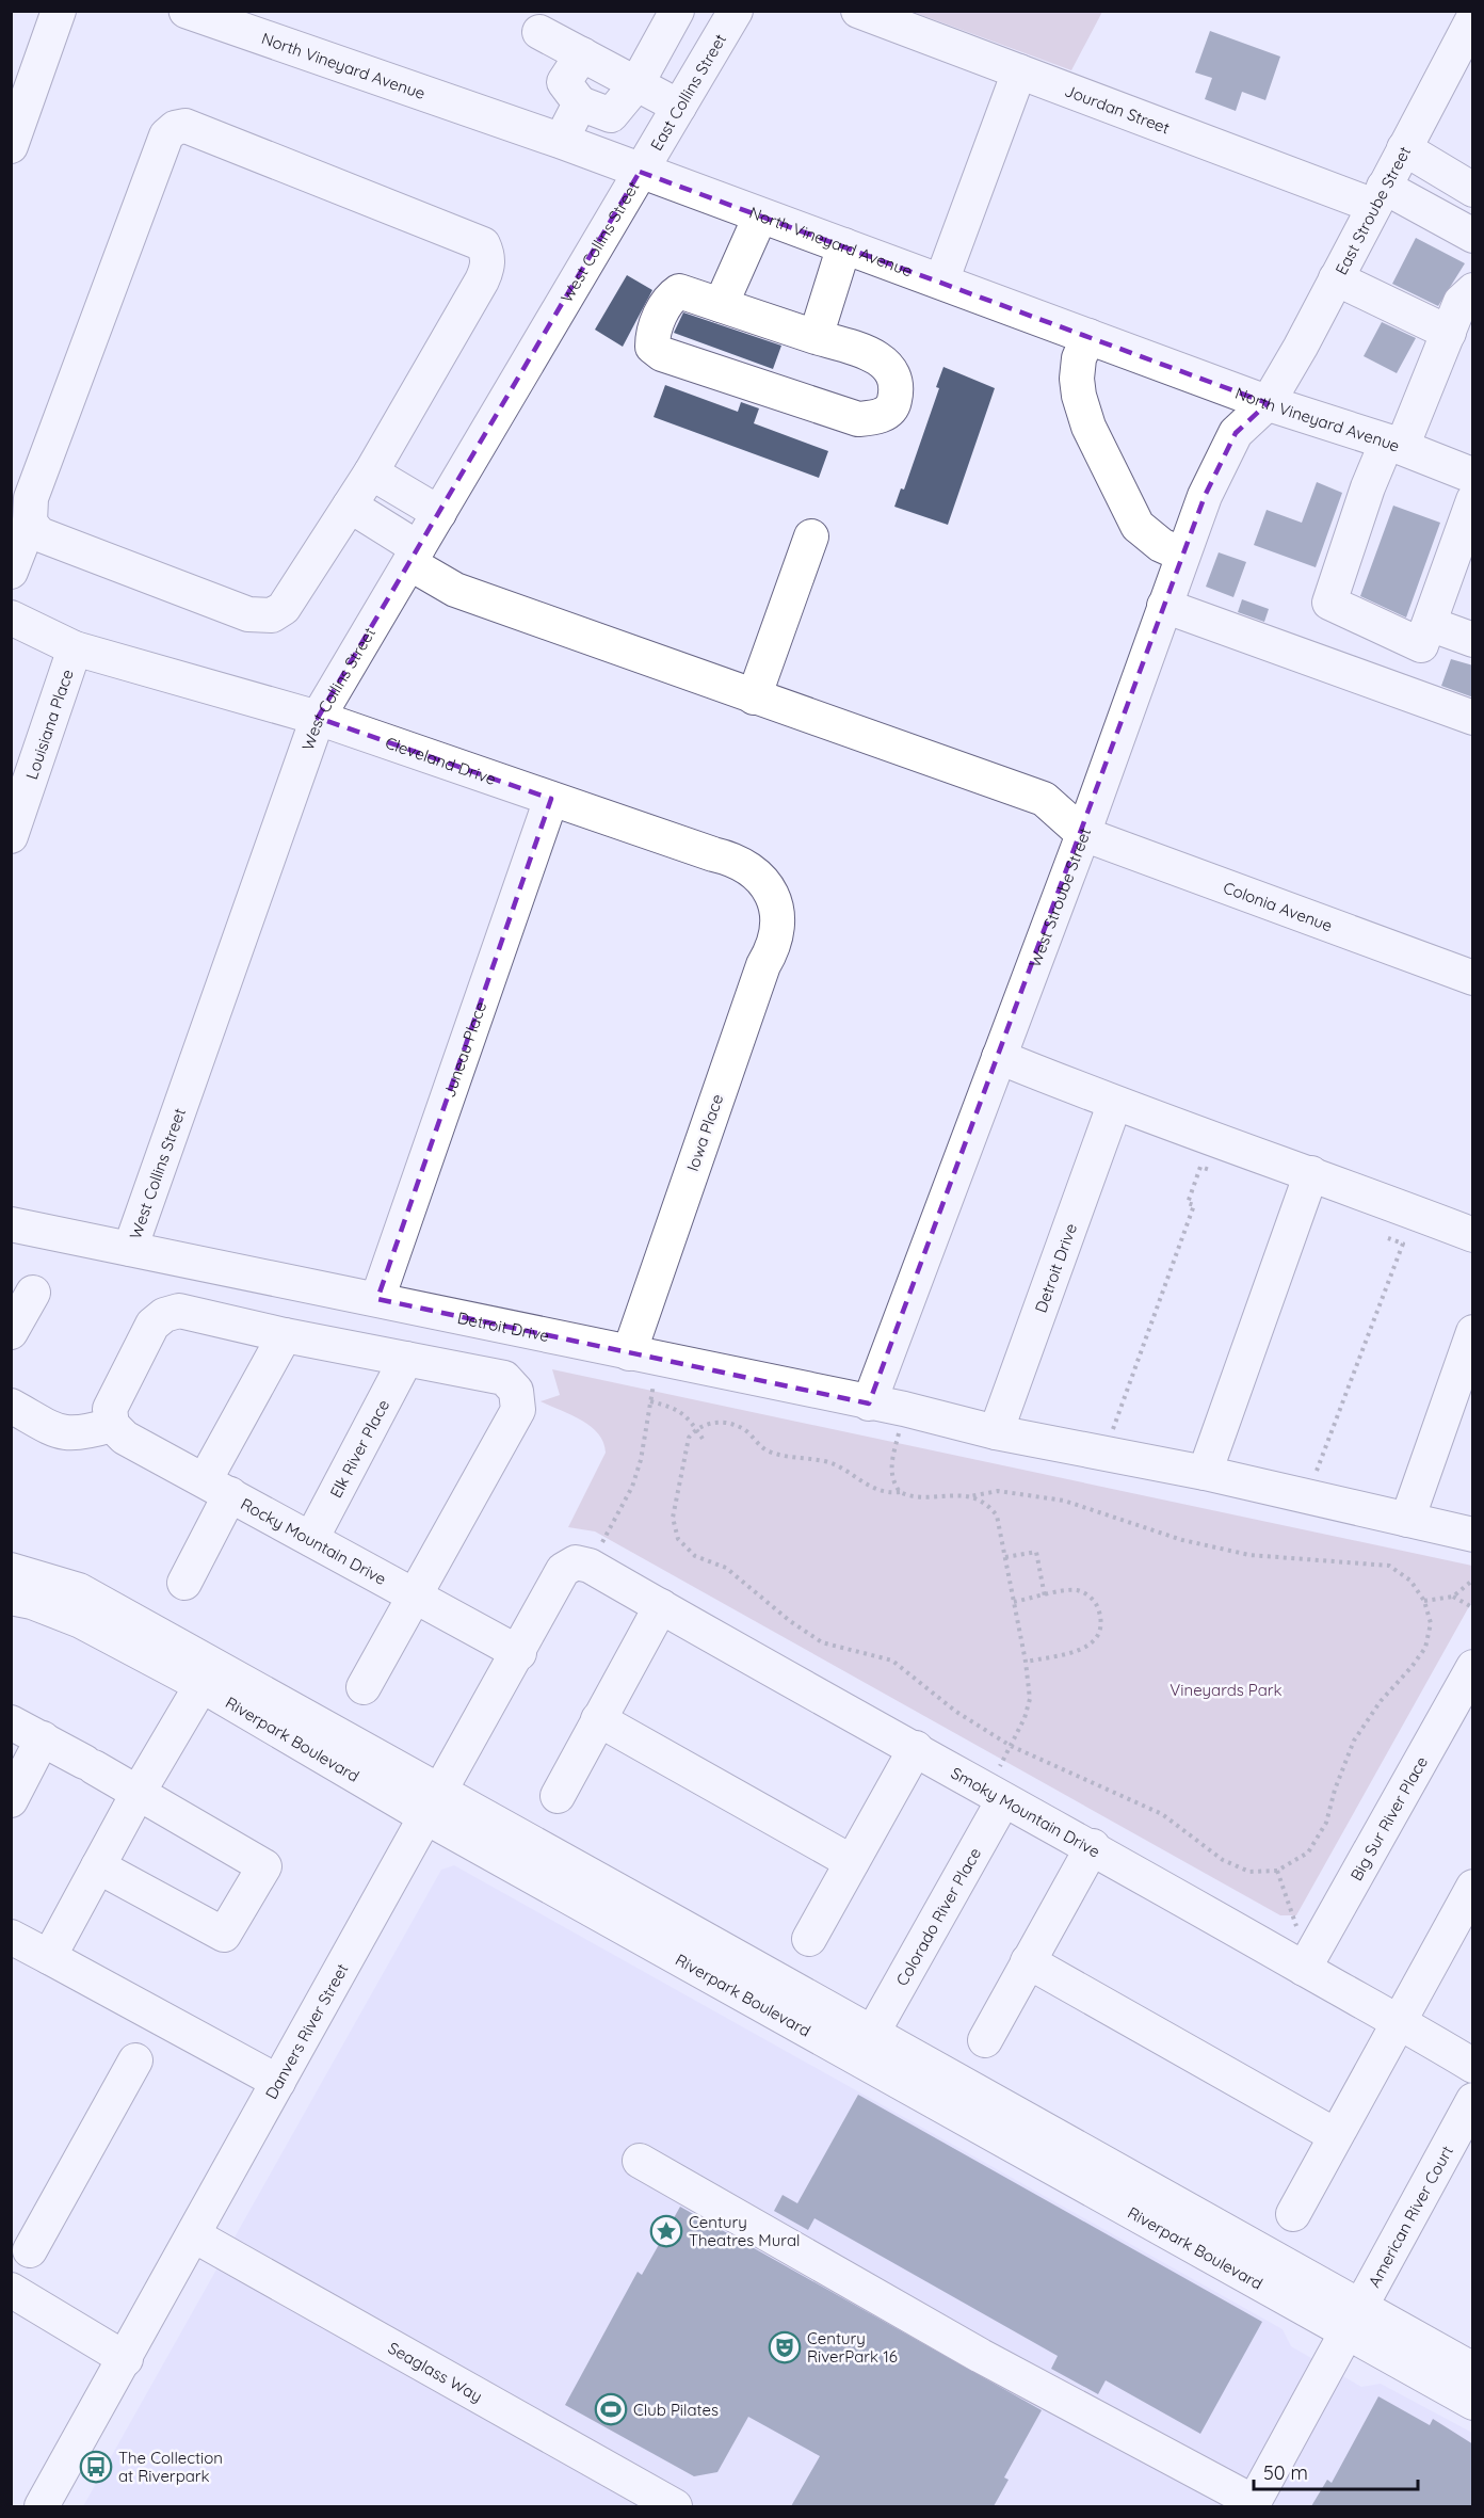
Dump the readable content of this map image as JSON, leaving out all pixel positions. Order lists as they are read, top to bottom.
{
  "streets": {
    "main road": ["North Vineyard Avenue"],
    "street": [
      "East Collins Street",
      "Jourdan Street",
      "East Stroube Street",
      "West Collins Street",
      "Louisiana Place",
      "Cleveland Drive",
      "West Stroube Street",
      "Colonia Avenue",
      "Juneau Place",
      "Iowa Place",
      "Detroit Drive",
      "Elk River Place",
      "Rocky Mountain Drive",
      "Riverpark Boulevard",
      "Smoky Mountain Drive",
      "Big Sur River Place",
      "Colorado River Place",
      "Danvers River Street",
      "American River Court",
      "Seaglass Way"
    ]
  },
  "crossings": [
    ["North Vineyard Avenue", "East Collins Street"],
    ["North Vineyard Avenue", "East Stroube Street"],
    ["North Vineyard Avenue", "West Collins Street"],
    ["North Vineyard Avenue", "West Stroube Street"],
    ["East Collins Street", "West Collins Street"],
    ["Jourdan Street", "East Stroube Street"],
    ["East Stroube Street", "West Stroube Street"],
    ["West Collins Street", "Cleveland Drive"],
    ["West Collins Street", "Detroit Drive"],
    ["Louisiana Place", "Cleveland Drive"],
    ["Cleveland Drive", "Juneau Place"],
    ["Cleveland Drive", "Iowa Place"],
    ["West Stroube Street", "Colonia Avenue"],
    ["West Stroube Street", "Detroit Drive"],
    ["Juneau Place", "Detroit Drive"],
    ["Iowa Place", "Detroit Drive"],
    ["Elk River Place", "Rocky Mountain Drive"],
    ["Rocky Mountain Drive", "Danvers River Street"],
    ["Riverpark Boulevard", "Colorado River Place"],
    ["Riverpark Boulevard", "Danvers River Street"],
    ["Riverpark Boulevard", "American River Court"],
    ["Smoky Mountain Drive", "Big Sur River Place"],
    ["Smoky Mountain Drive", "Colorado River Place"],
    ["Smoky Mountain Drive", "Danvers River Street"],
    ["Danvers River Street", "Seaglass Way"]
  ],
  "parks": ["Vineyards Park"],
  "places": {
    "place": ["Century Theatres Mural"],
    "theatre": ["Century RiverPark 16"],
    "sports": ["Club Pilates"],
    "bus stop": ["The Collection at Riverpark"]
  },
  "scale_bar": "50 m"
}
